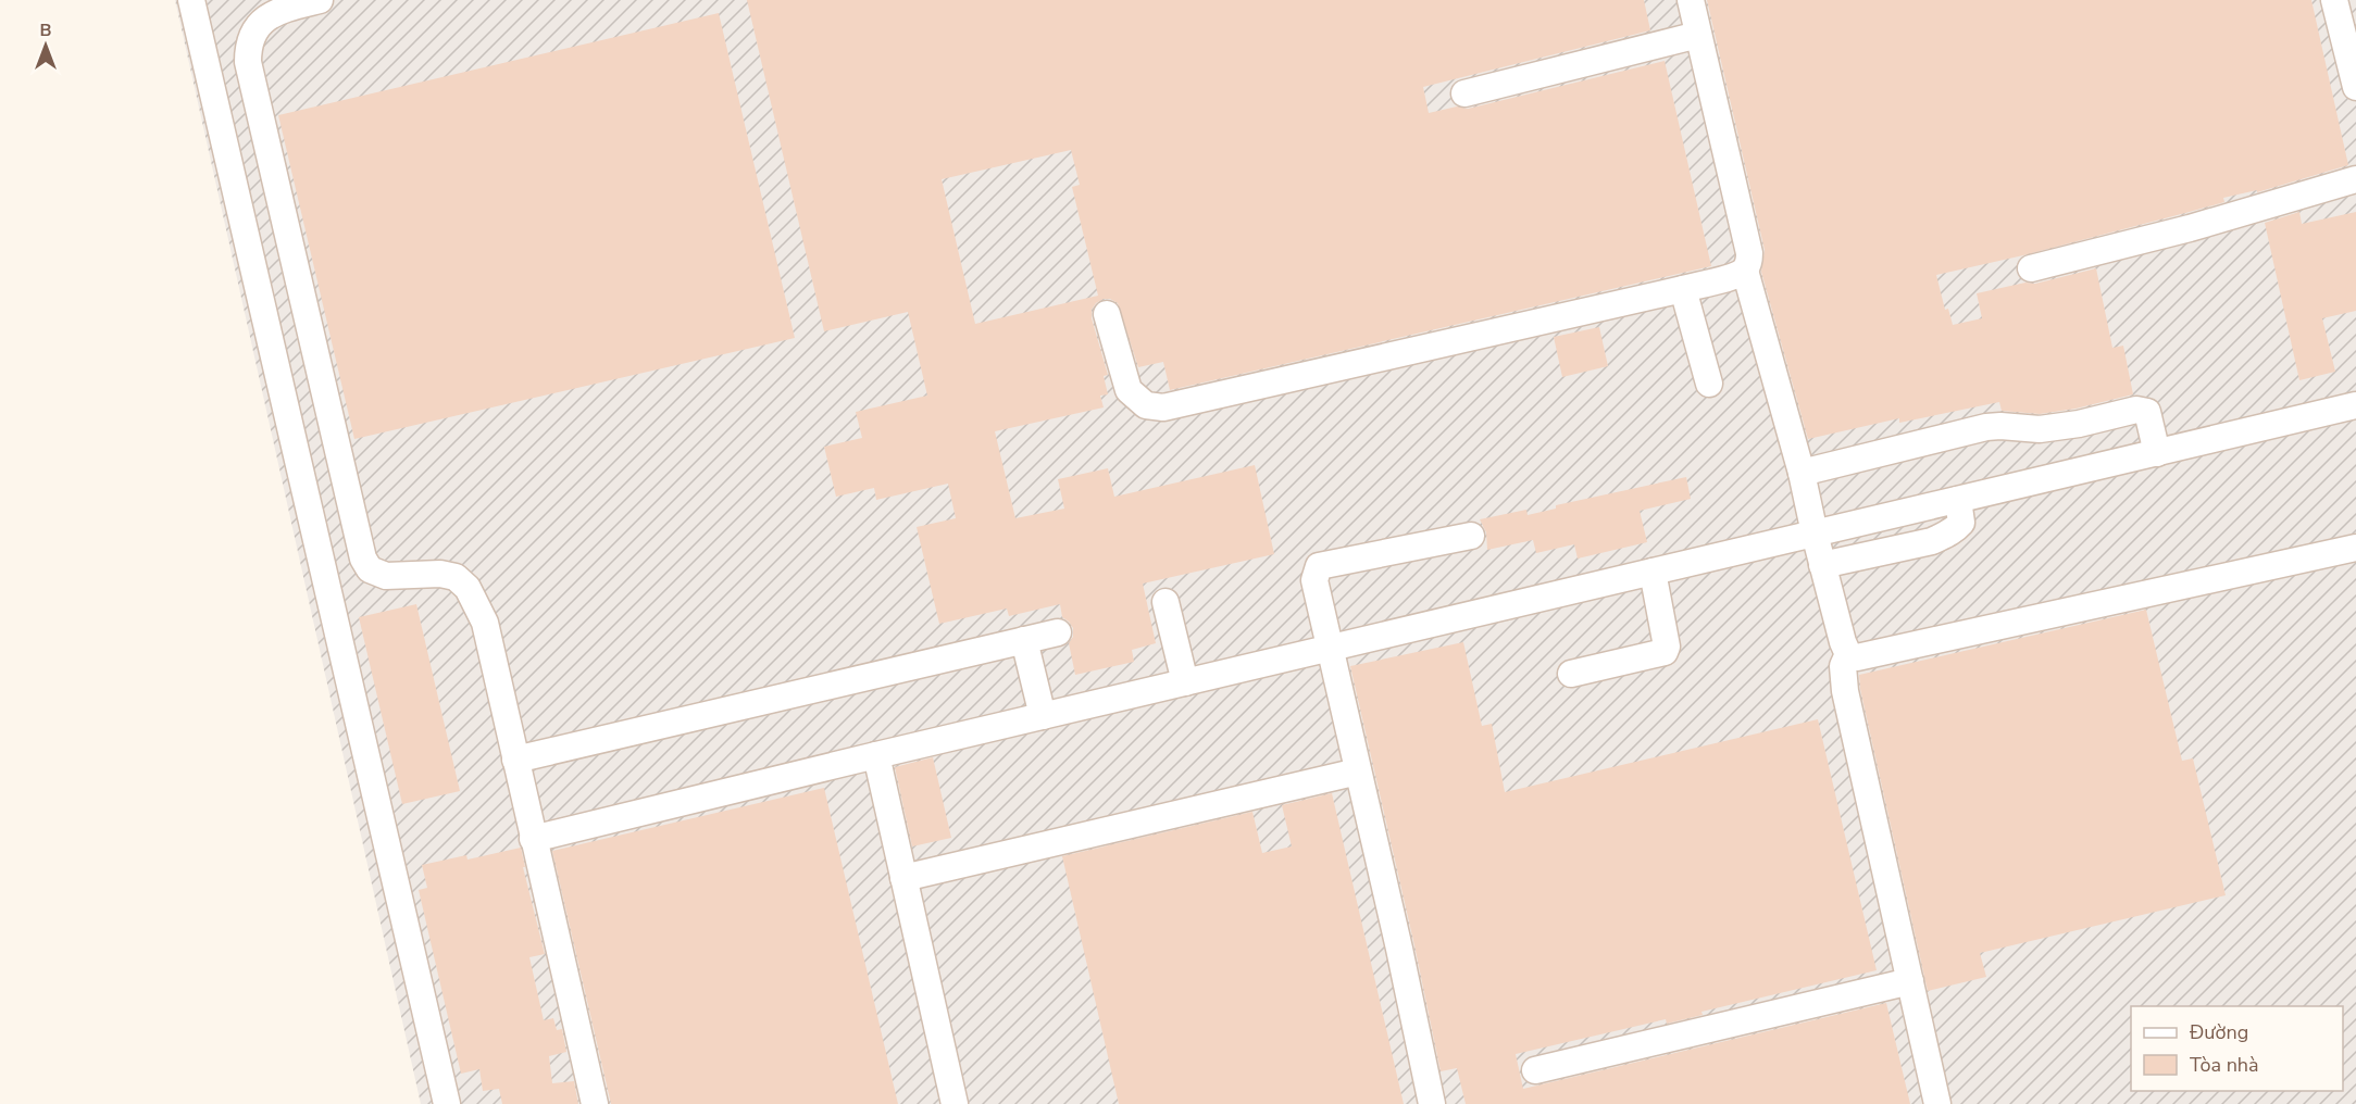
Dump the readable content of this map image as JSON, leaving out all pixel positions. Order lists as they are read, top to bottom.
{
  "legend": ["Đường", "Tòa nhà"],
  "north": "top"
}
